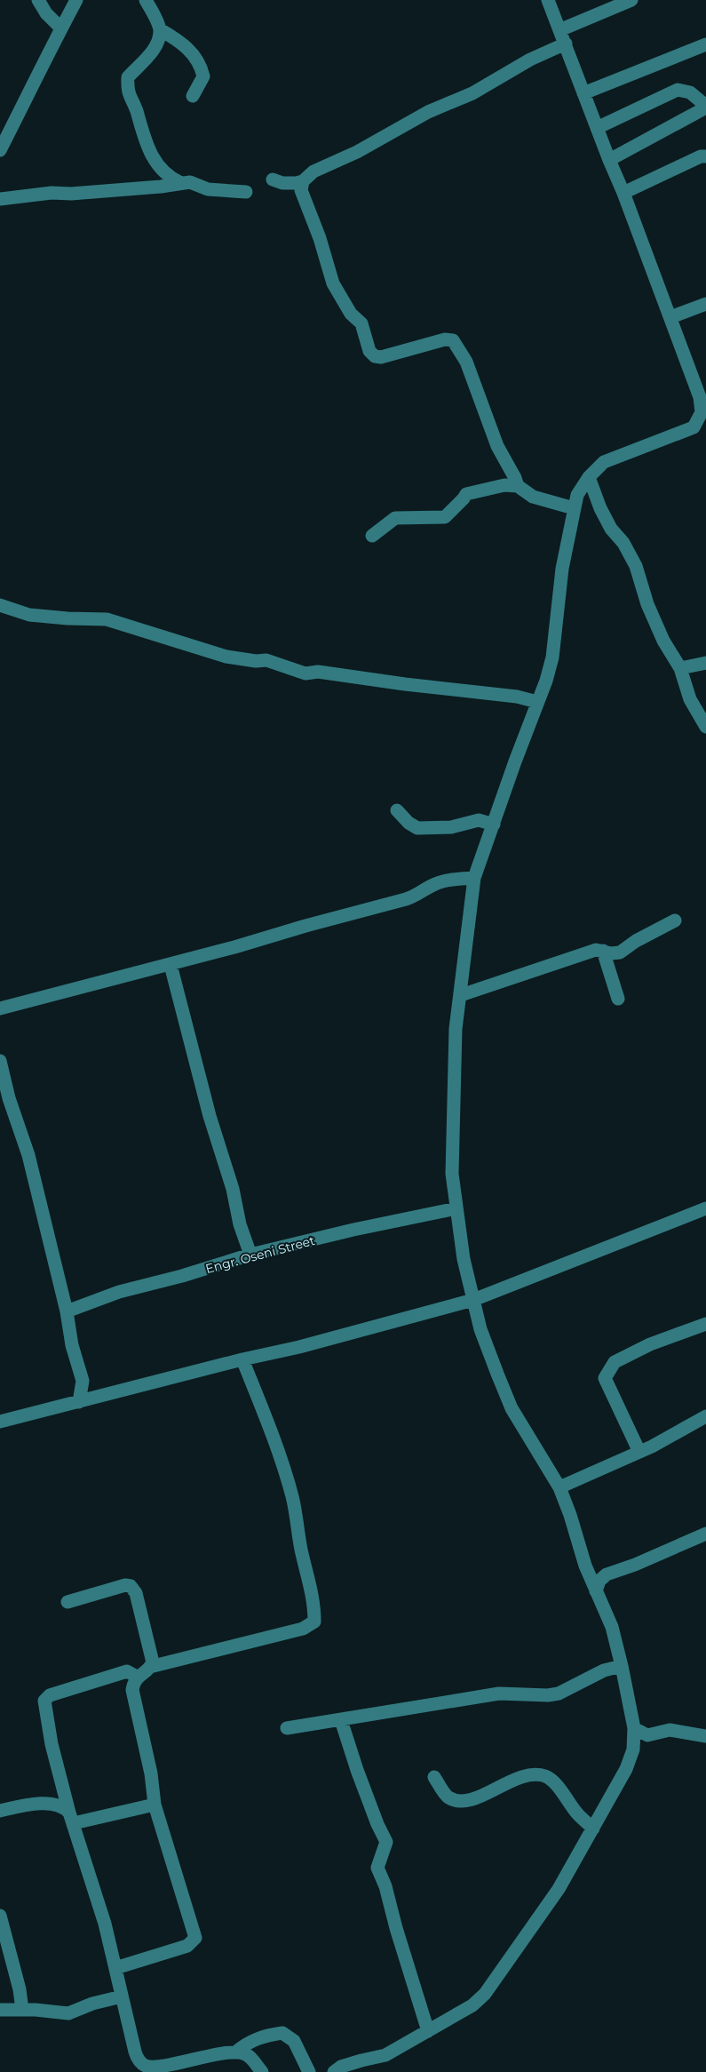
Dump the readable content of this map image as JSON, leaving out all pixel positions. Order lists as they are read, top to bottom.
{
  "streets": {
    "street": ["Engr. Oseni Street"]
  }
}
